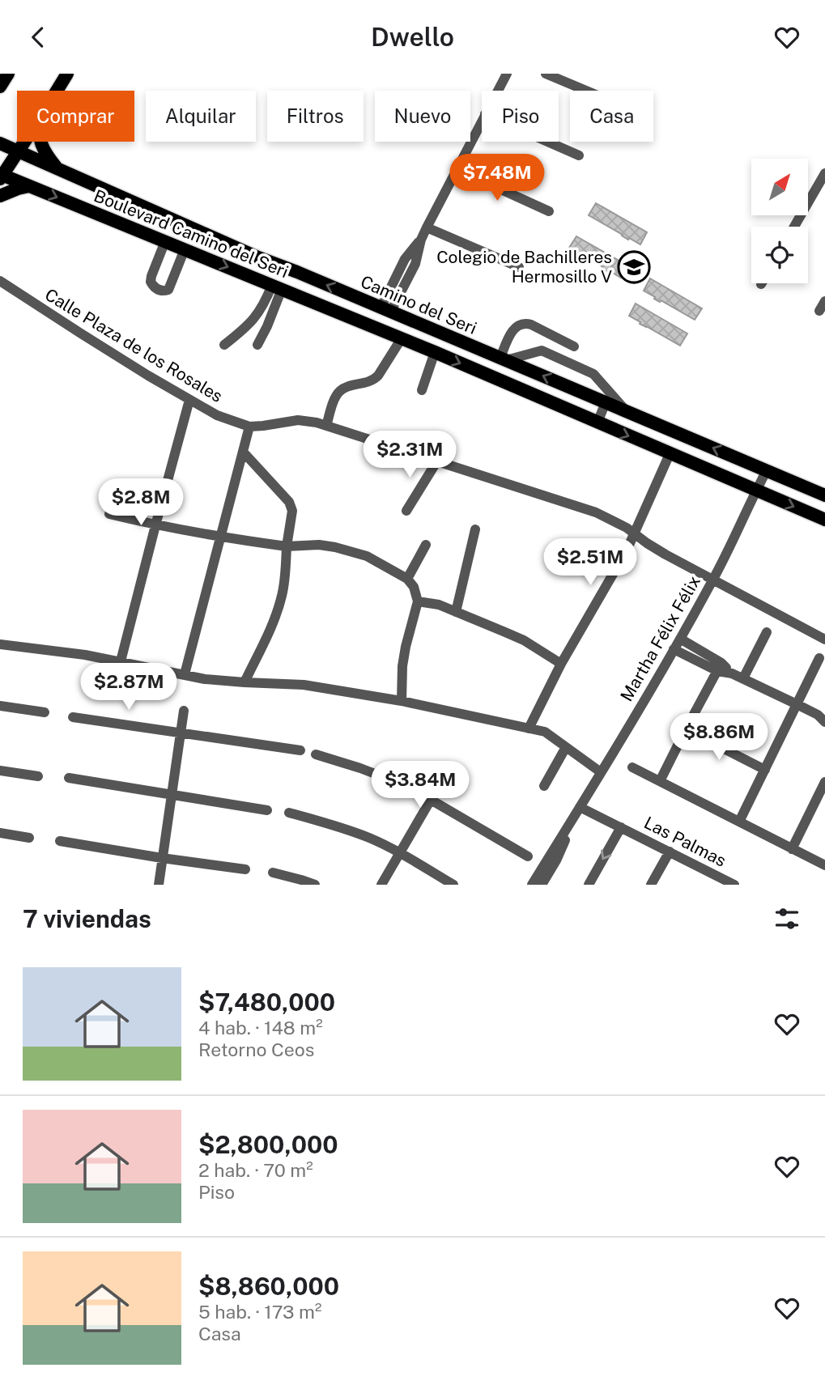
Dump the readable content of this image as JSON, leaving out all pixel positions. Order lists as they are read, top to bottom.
{
  "streets": {
    "main road": ["Boulevard Camino del Seri", "Camino del Seri"],
    "street": ["Calle Plaza de los Rosales", "Martha Félix Félix", "Las Palmas"]
  },
  "crossings": [
    ["Camino del Seri", "Martha Félix Félix"],
    ["Calle Plaza de los Rosales", "Martha Félix Félix"],
    ["Martha Félix Félix", "Las Palmas"]
  ],
  "one_way": ["Boulevard Camino del Seri"],
  "places": {
    "school or university": ["Colegio de Bachilleres Hermosillo V"]
  },
  "north": "top right",
  "page": {
    "header": "Dwello",
    "chip": [
      "Comprar",
      "Alquilar",
      "Filtros",
      "Nuevo",
      "Piso",
      "Casa"
    ],
    "price": [
      "$7.48M",
      "$2.31M",
      "$2.8M",
      "$2.51M",
      "$2.87M",
      "$8.86M",
      "$3.84M"
    ],
    "heading": "7 viviendas",
    "list": [
      {
        "name": "$7,480,000",
        "note": "4 hab. · 148 m² · Retorno Ceos"
      },
      {
        "name": "$2,800,000",
        "note": "2 hab. · 70 m² · Piso"
      },
      {
        "name": "$8,860,000",
        "note": "5 hab. · 173 m² · Casa"
      }
    ]
  }
}
